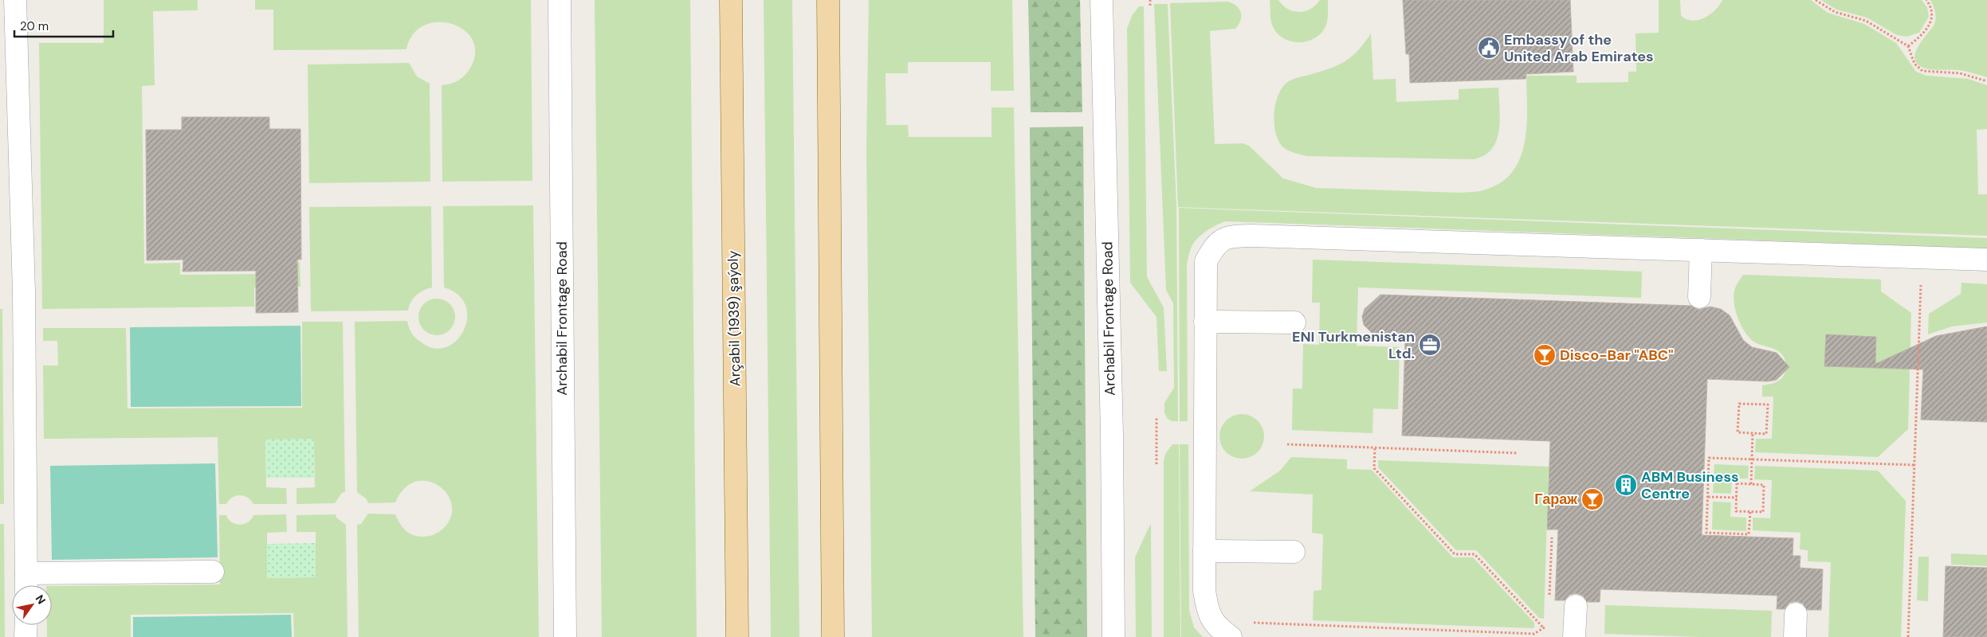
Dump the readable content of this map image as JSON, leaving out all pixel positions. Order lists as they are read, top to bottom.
{
  "streets": {
    "main road": ["Arçabil (1939) şaýoly"],
    "street": ["Archabil Frontage Road"]
  },
  "places": {
    "public building": ["Embassy of the United Arab Emirates"],
    "office": ["ENI Turkmenistan Ltd."],
    "bar": ["Disco-Bar \"ABC\"", "Гараж"],
    "building": ["ABM Business Centre"]
  },
  "scale_bar": "20 m",
  "north": "top right"
}
